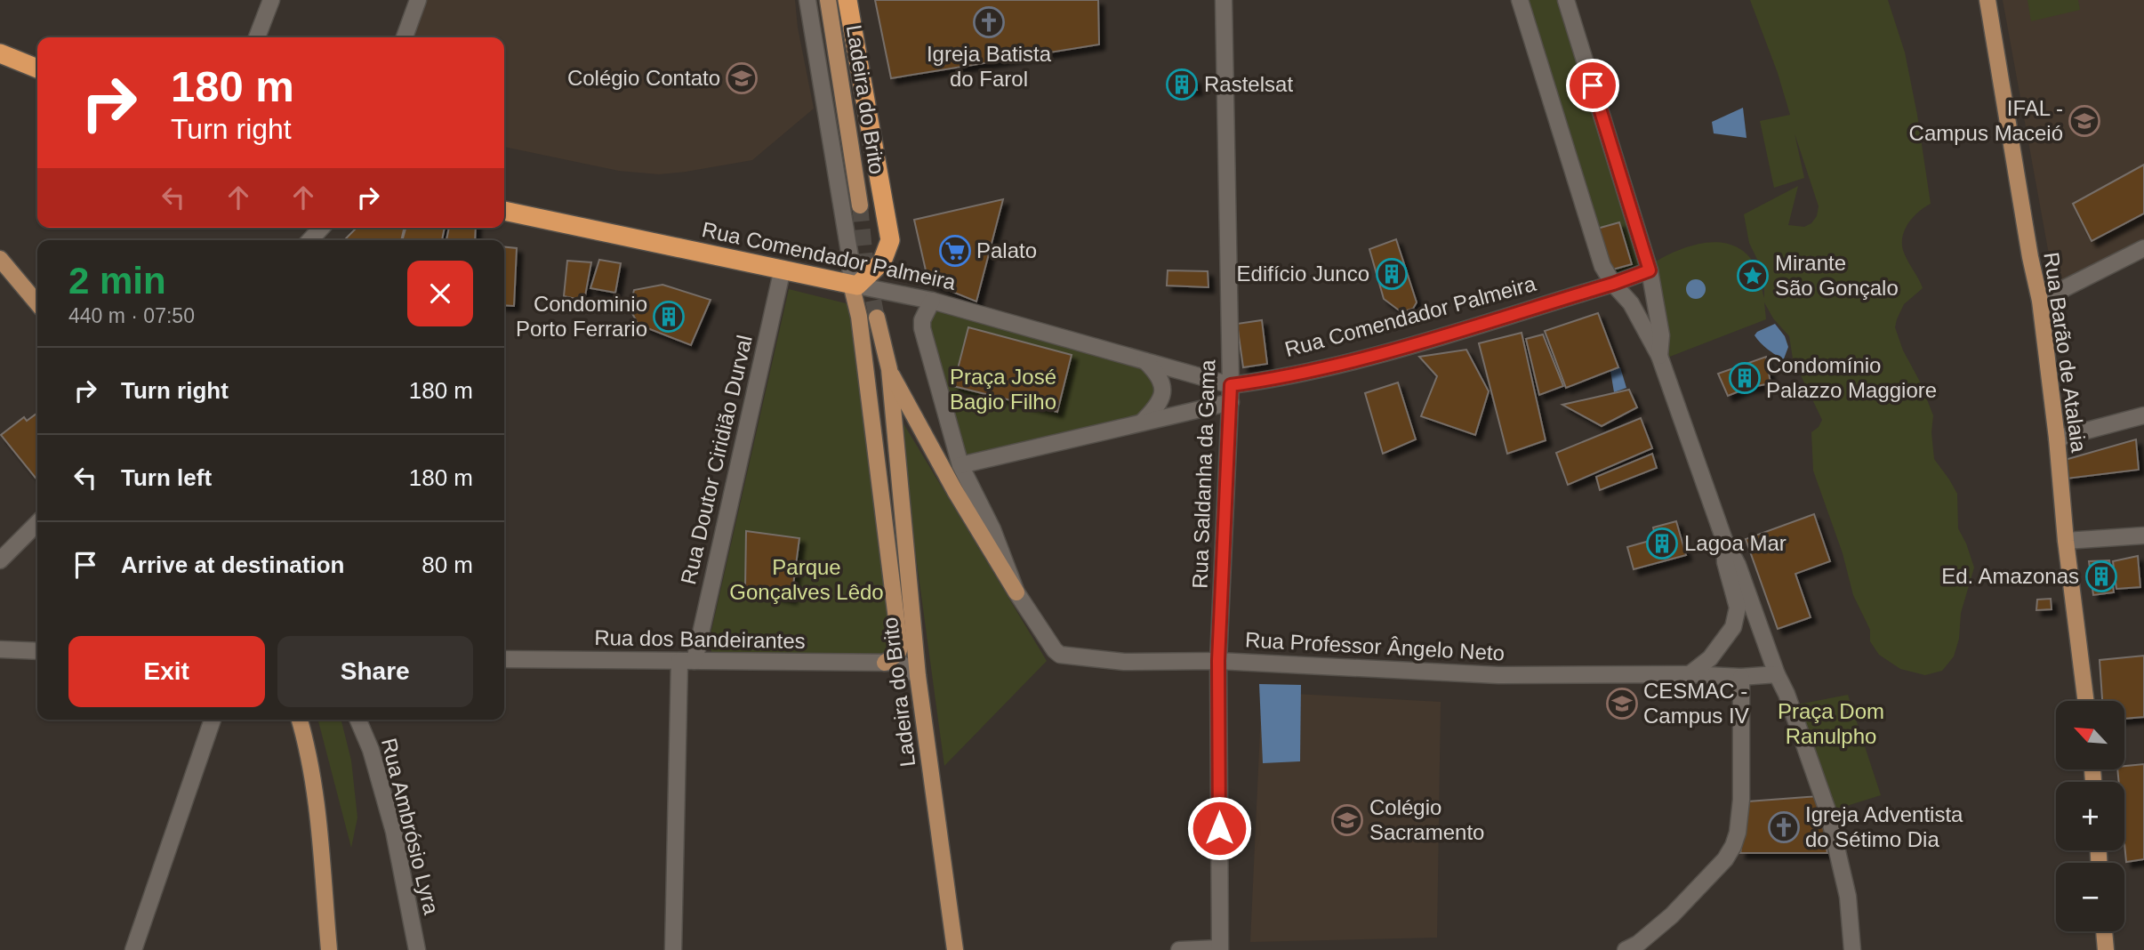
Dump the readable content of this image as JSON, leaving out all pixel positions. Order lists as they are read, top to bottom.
{
  "streets": {
    "highway": ["Rua Comendador Palmeira"],
    "main road": ["Ladeira do Brito", "Rua Barão de Atalaia"],
    "street": [
      "Rua Doutor Ciridião Durval",
      "Rua Saldanha da Gama",
      "Rua dos Bandeirantes",
      "Rua Professor Ângelo Neto",
      "Rua Ambrósio Lyra"
    ]
  },
  "crossings": [
    ["Ladeira do Brito", "Rua Comendador Palmeira"],
    ["Ladeira do Brito", "Rua dos Bandeirantes"],
    ["Rua Comendador Palmeira", "Rua Doutor Ciridião Durval"],
    ["Rua Comendador Palmeira", "Rua Saldanha da Gama"],
    ["Rua Comendador Palmeira", "Rua Professor Ângelo Neto"],
    ["Rua Doutor Ciridião Durval", "Rua dos Bandeirantes"],
    ["Rua Saldanha da Gama", "Rua Professor Ângelo Neto"]
  ],
  "parks": ["Praça José Bagio Filho", "Parque Gonçalves Lêdo", "Praça Dom Ranulpho"],
  "places": {
    "church": ["Igreja Batista do Farol", "Igreja Adventista do Sétimo Dia"],
    "school or university": [
      "Colégio Contato",
      "IFAL - Campus Maceió",
      "CESMAC - Campus IV",
      "Colégio Sacramento"
    ],
    "building": [
      "Rastelsat",
      "Edifício Junco",
      "Condominio Porto Ferrario",
      "Condomínio Palazzo Maggiore",
      "Lagoa Mar",
      "Ed. Amazonas"
    ],
    "supermarket": ["Palato"],
    "place": ["Mirante São Gonçalo"]
  },
  "north": "top left",
  "page": {
    "turn": ["180 m", "Turn right"],
    "heading": ["2 min", "440 m · 07:50"],
    "list": [
      {
        "name": "Turn right",
        "value": "180 m"
      },
      {
        "name": "Turn left",
        "value": "180 m"
      },
      {
        "name": "Arrive at destination",
        "value": "80 m"
      }
    ],
    "buttons": ["Exit", "Share"],
    "map_buttons": ["+", "−"]
  }
}
